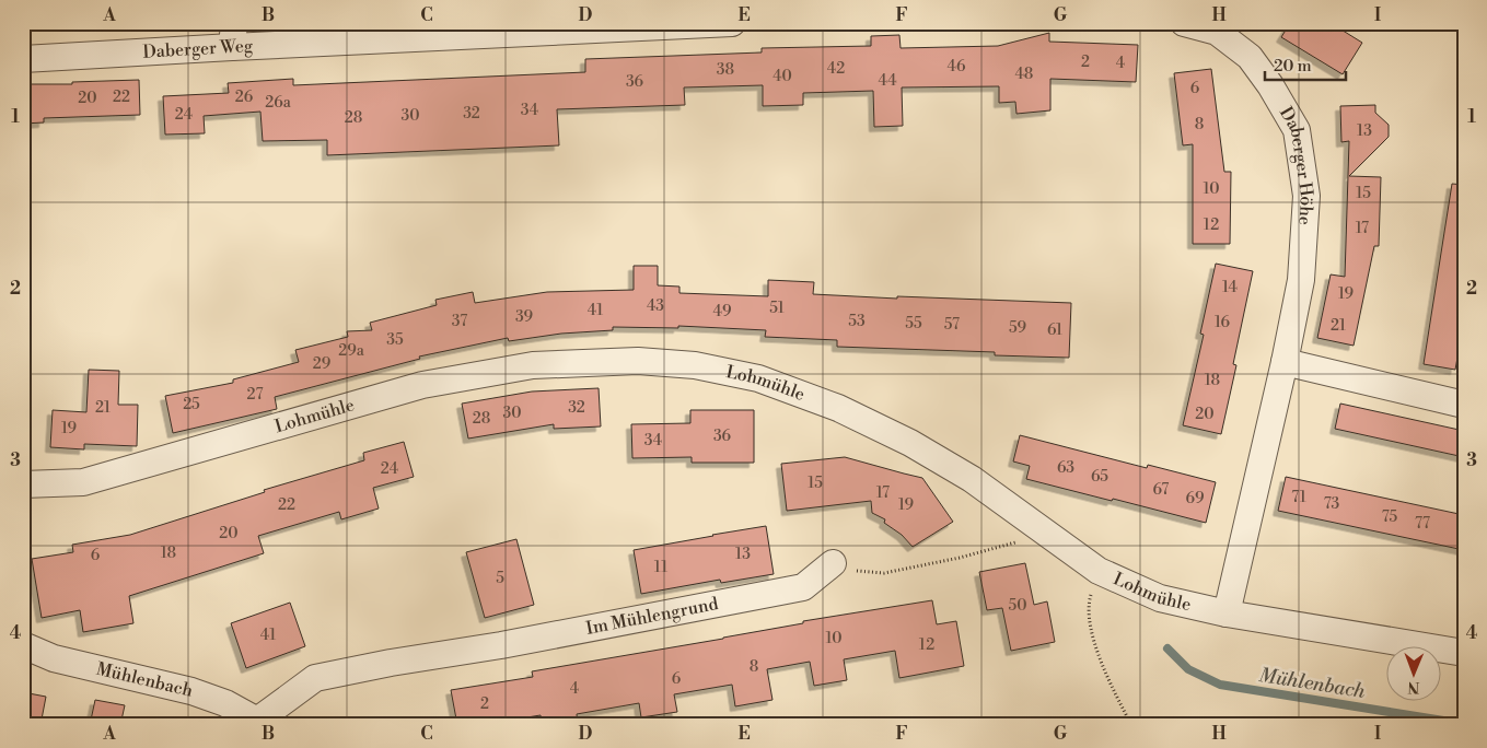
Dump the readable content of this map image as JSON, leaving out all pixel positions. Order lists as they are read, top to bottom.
{
  "streets": {
    "street": [
      "Daberger Weg",
      "Daberger Höhe",
      "Lohmühle",
      "Im Mühlengrund",
      "Mühlenbach"
    ]
  },
  "crossings": [
    ["Daberger Höhe", "Lohmühle"],
    ["Im Mühlengrund", "Mühlenbach"]
  ],
  "water": ["Mühlenbach"],
  "house_numbers": [
    "2",
    "4",
    "46",
    "42",
    "38",
    "48",
    "40",
    "44",
    "36",
    "6",
    "22",
    "26",
    "20",
    "26a",
    "34",
    "32",
    "24",
    "30",
    "28",
    "8",
    "13",
    "10",
    "15",
    "12",
    "17",
    "14",
    "19",
    "43",
    "51",
    "41",
    "49",
    "39",
    "37",
    "53",
    "16",
    "55",
    "57",
    "21",
    "59",
    "61",
    "35",
    "29a",
    "29",
    "18",
    "27",
    "25",
    "21",
    "32",
    "30",
    "20",
    "28",
    "19",
    "36",
    "34",
    "63",
    "24",
    "65",
    "15",
    "67",
    "17",
    "71",
    "69",
    "73",
    "22",
    "19",
    "75",
    "77",
    "20",
    "18",
    "13",
    "6",
    "11",
    "5",
    "50",
    "41",
    "10",
    "12",
    "8",
    "6",
    "4",
    "2"
  ],
  "scale_bar": "20 m",
  "north": "bottom",
  "grid": {
    "columns": [
      "A",
      "B",
      "C",
      "D",
      "E",
      "F",
      "G",
      "H",
      "I"
    ],
    "rows": [
      "1",
      "2",
      "3",
      "4"
    ]
  }
}
